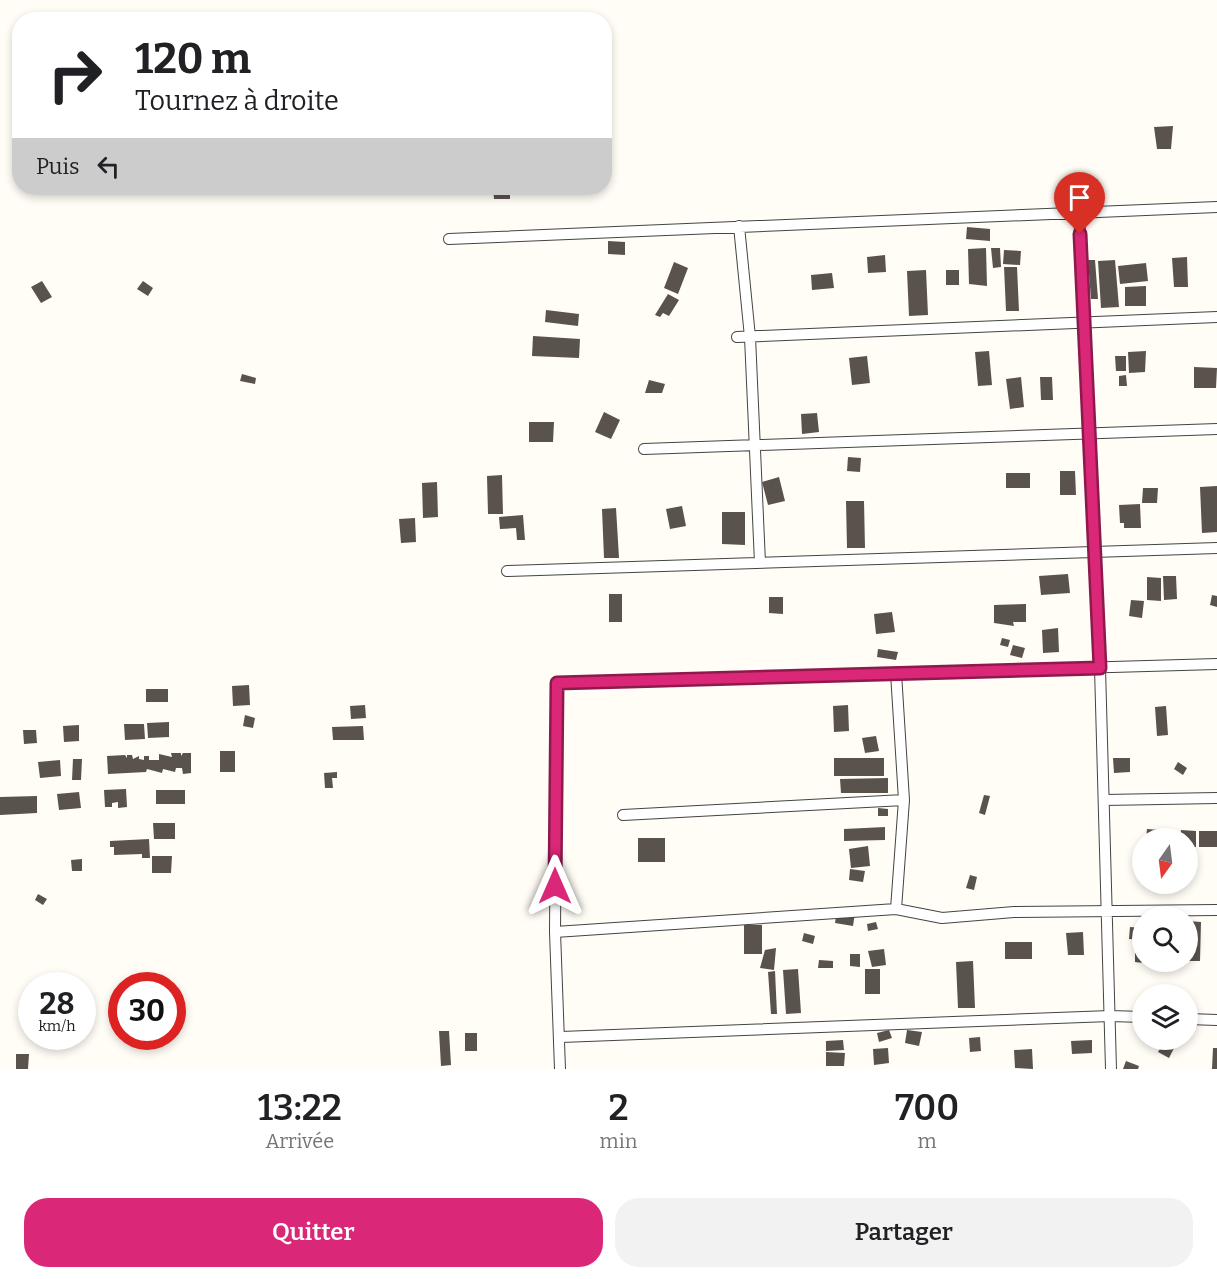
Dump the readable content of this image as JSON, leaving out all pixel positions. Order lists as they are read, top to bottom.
{
  "north": "bottom",
  "page": {
    "turn": ["120 m", "Tournez à droite"],
    "then": "Puis",
    "speed": "28 km/h",
    "limit": "30",
    "eta": [
      "13:22",
      "Arrivée",
      "2",
      "min",
      "700",
      "m"
    ],
    "buttons": ["Quitter", "Partager"]
  }
}
